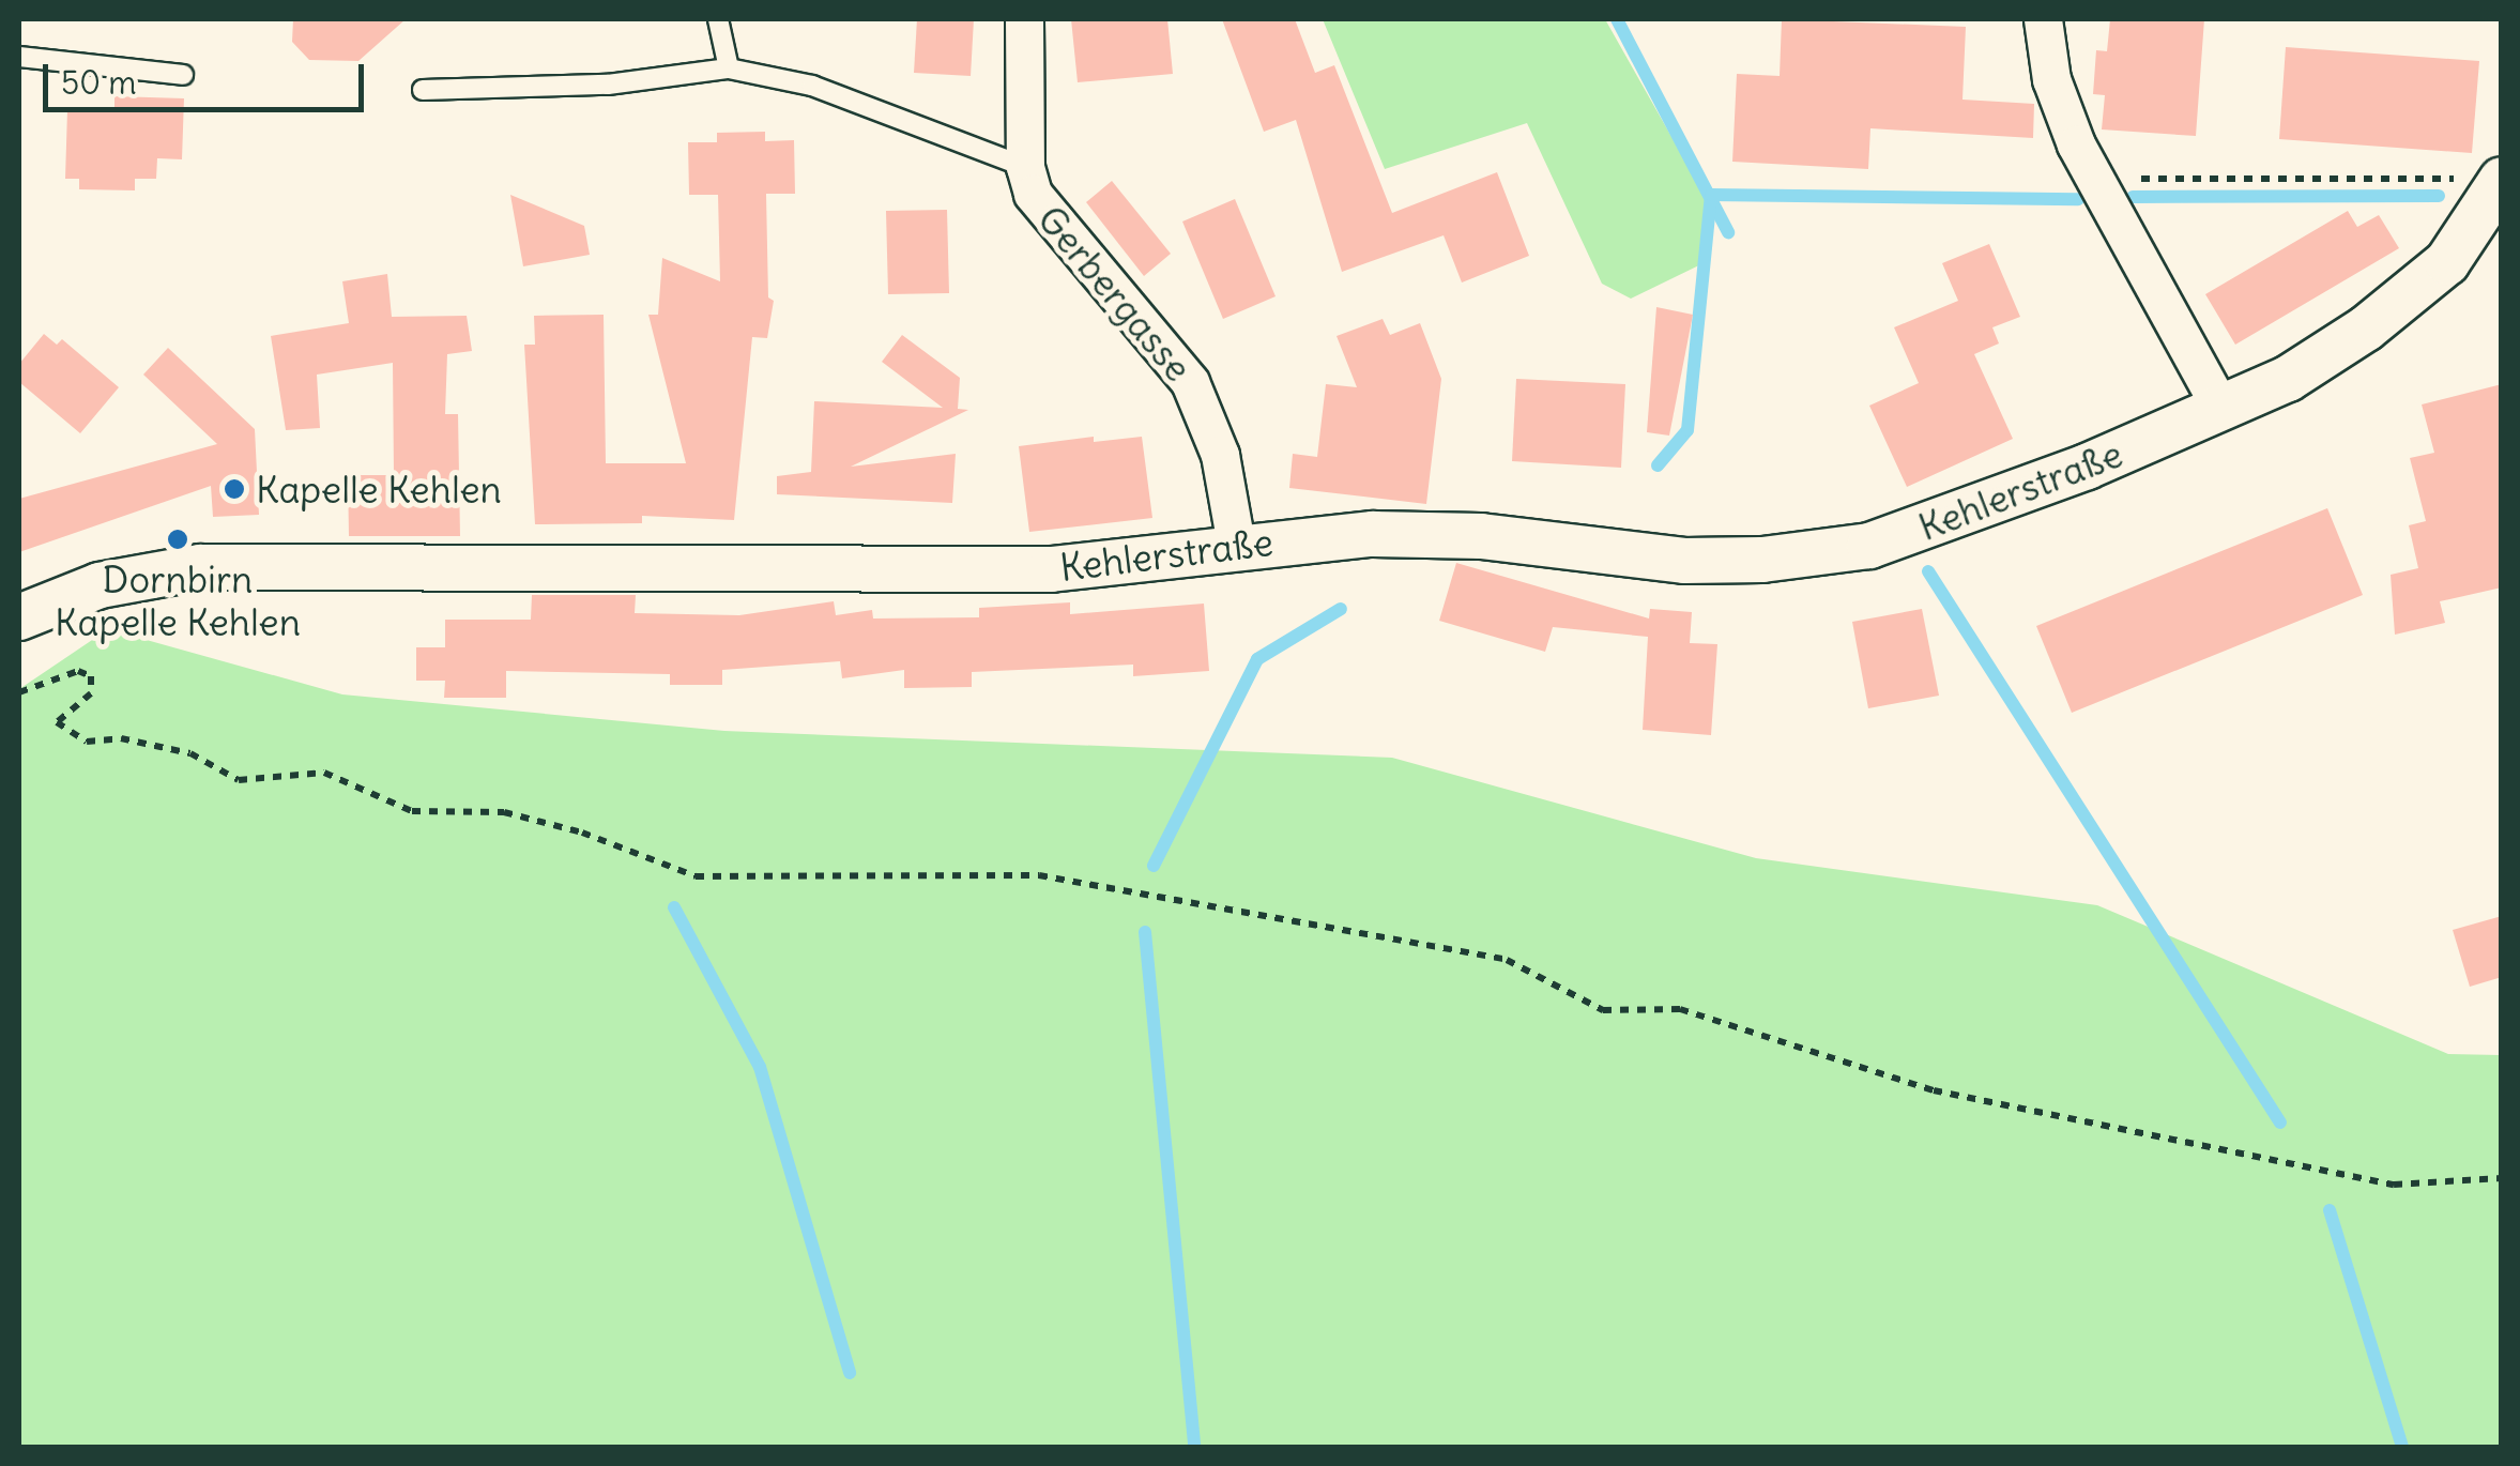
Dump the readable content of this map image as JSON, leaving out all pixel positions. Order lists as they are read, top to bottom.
{
  "streets": {
    "street": ["Gerbergasse", "Kehlerstraße"]
  },
  "crossings": [
    ["Gerbergasse", "Kehlerstraße"]
  ],
  "places": ["Kapelle Kehlen", "Dornbirn Kapelle Kehlen"],
  "scale_bar": "50 m"
}
